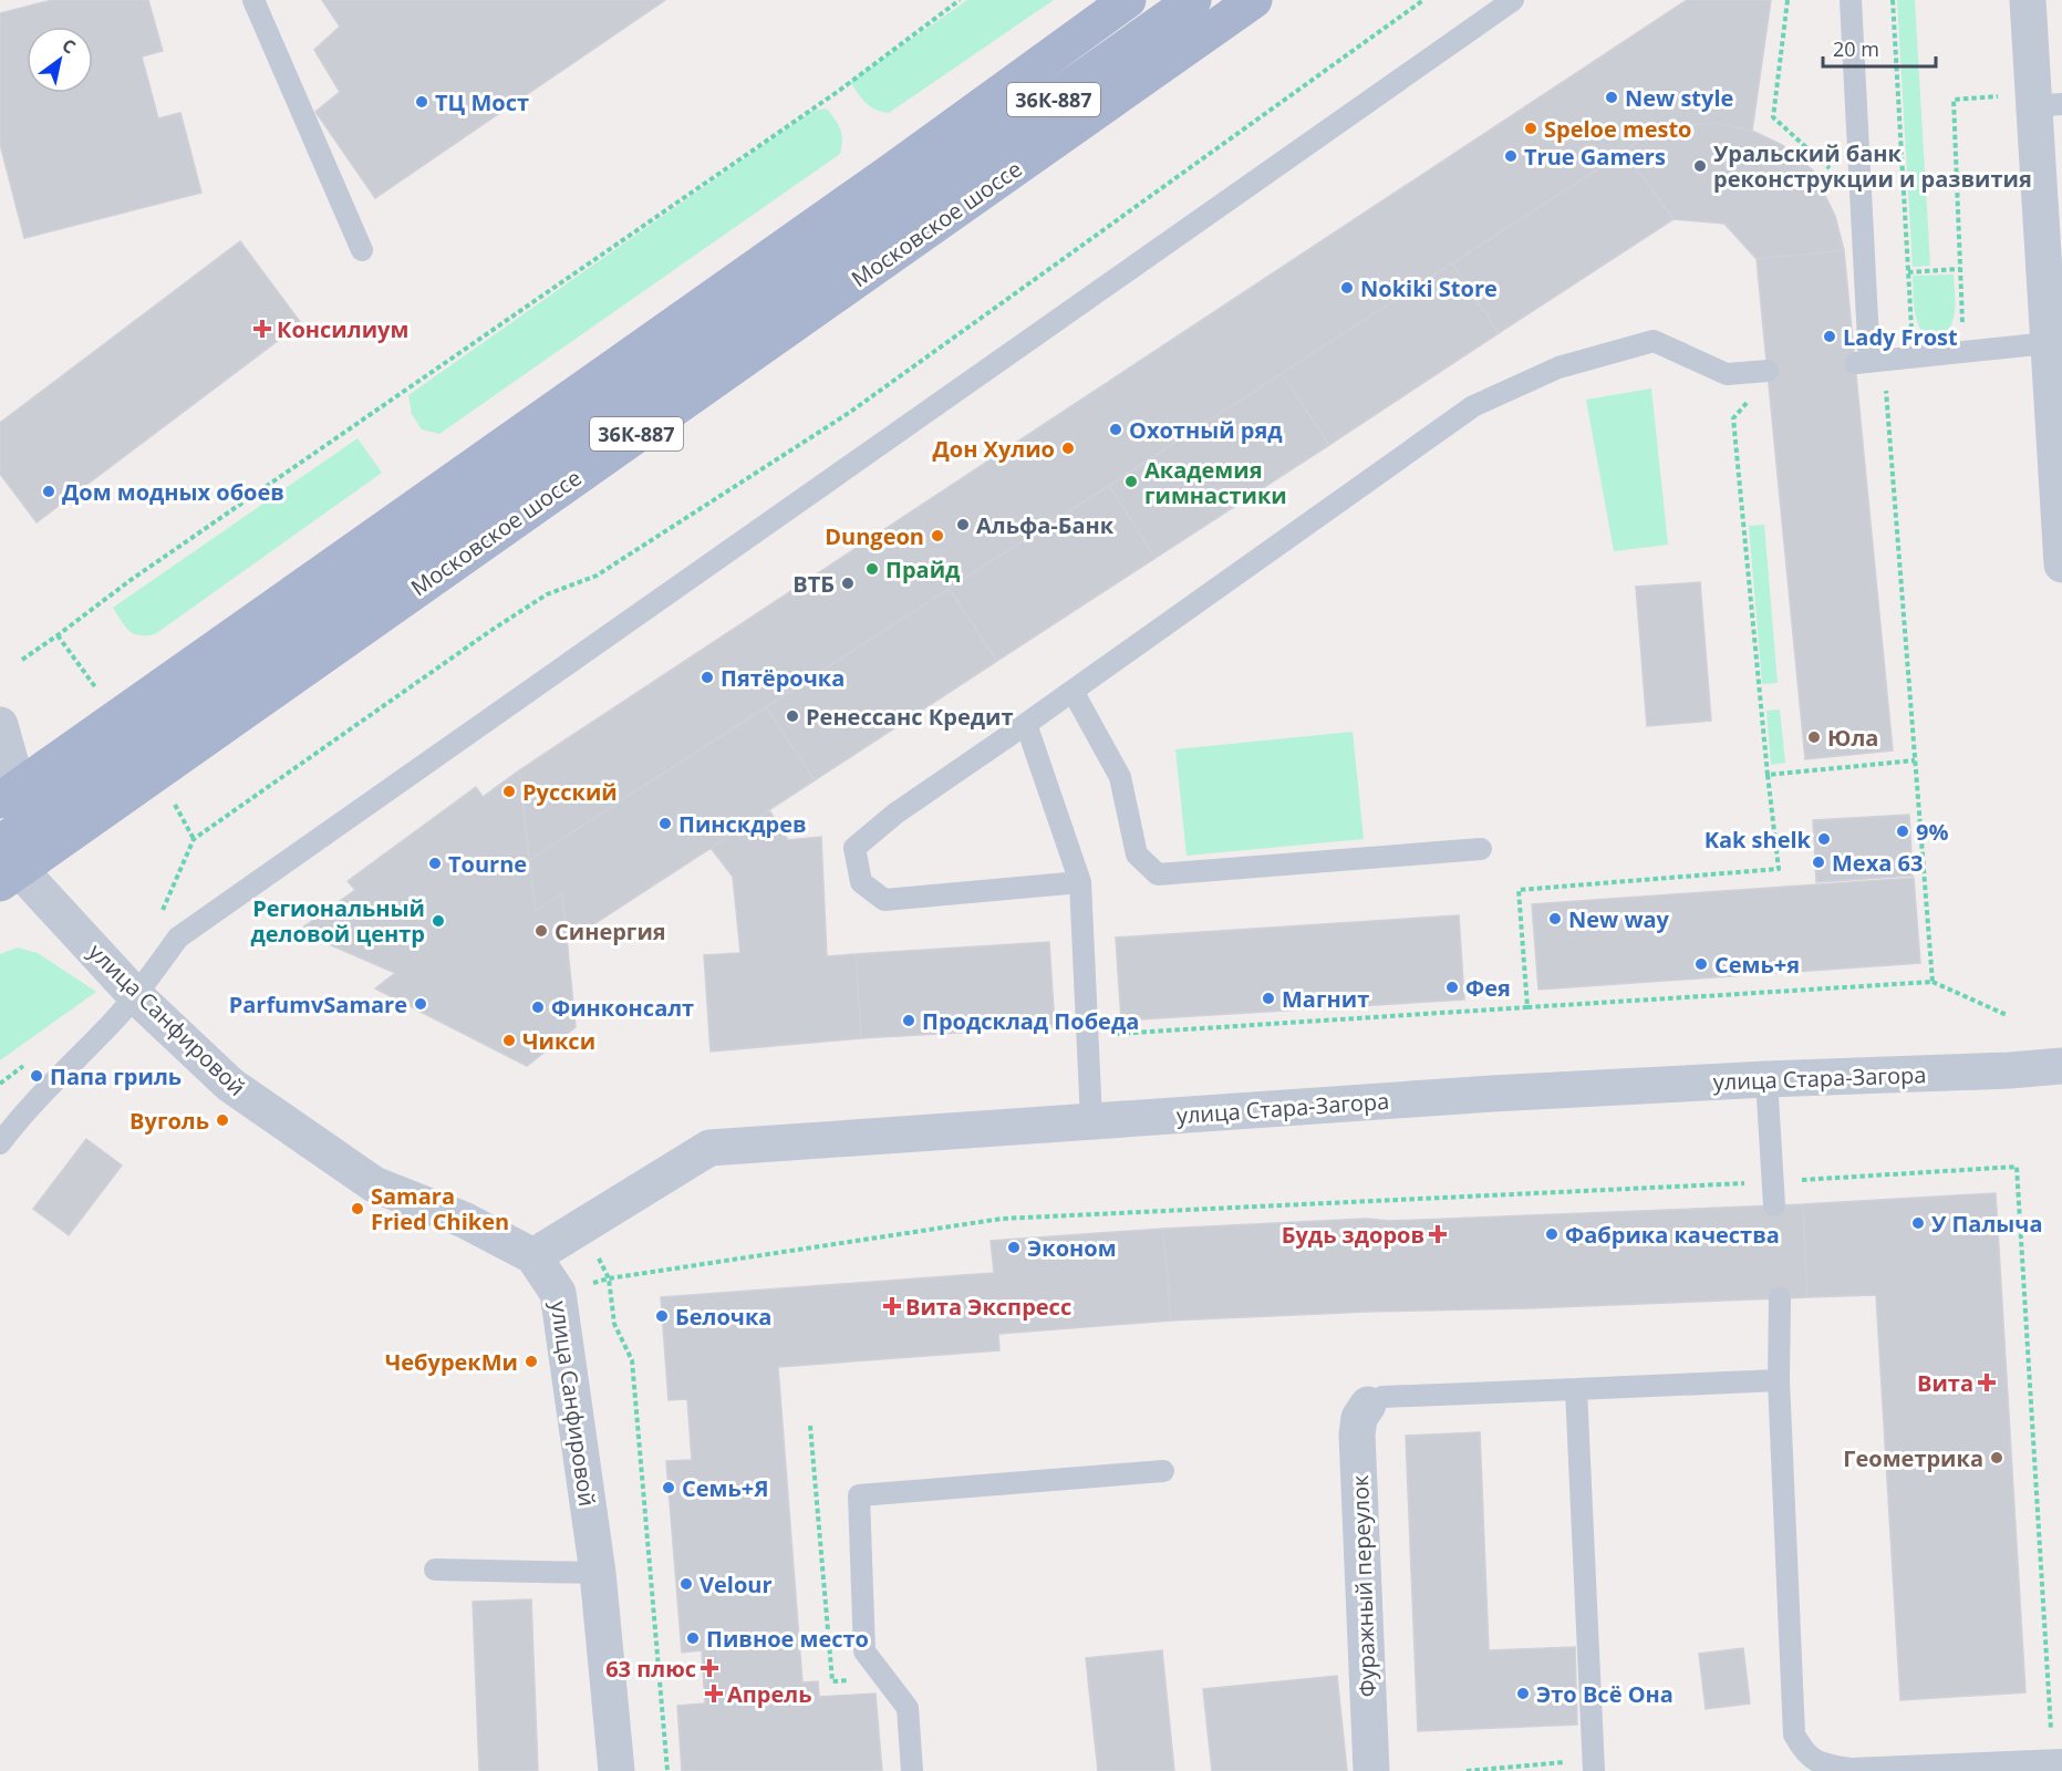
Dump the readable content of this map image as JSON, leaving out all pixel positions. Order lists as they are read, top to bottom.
{
  "streets": {
    "main road": ["36К-887", "Московское шоссе"],
    "street": ["улица Санфировой", "улица Стара-Загора", "Фуражный переулок"]
  },
  "crossings": [
    ["Московское шоссе", "улица Санфировой"],
    ["улица Санфировой", "улица Стара-Загора"]
  ],
  "places": {
    "other": [
      "New style",
      "ТЦ Мост",
      "Speloe mesto",
      "True Gamers",
      "Уральский банк реконструкции и развития",
      "Nokiki Store",
      "Lady Frost",
      "Охотный ряд",
      "Дон Хулио",
      "Академия гимнастики",
      "Дом модных обоев",
      "Альфа-Банк",
      "Dungeon",
      "Прайд",
      "ВТБ",
      "Пятёрочка",
      "Ренессанс Кредит",
      "Юла",
      "Русский",
      "Пинскдрев",
      "9%",
      "Kak shelk",
      "Меха 63",
      "Tourne",
      "New way",
      "Региональный деловой центр",
      "Синергия",
      "Семь+я",
      "Фея",
      "Магнит",
      "ParfumvSamare",
      "Финконсалт",
      "Продсклад Победа",
      "Чикси",
      "Папа гриль",
      "Вуголь",
      "Samara Fried Chiken",
      "У Палыча",
      "Фабрика качества",
      "Эконом",
      "Белочка",
      "ЧебурекМи",
      "Геометрика",
      "Семь+Я",
      "Velour",
      "Пивное место",
      "Это Всё Она"
    ],
    "health": [
      "Консилиум",
      "Будь здоров",
      "Вита Экспресс",
      "Вита",
      "63 плюс",
      "Апрель"
    ]
  },
  "scale_bar": "20 m",
  "north": "top right"
}
